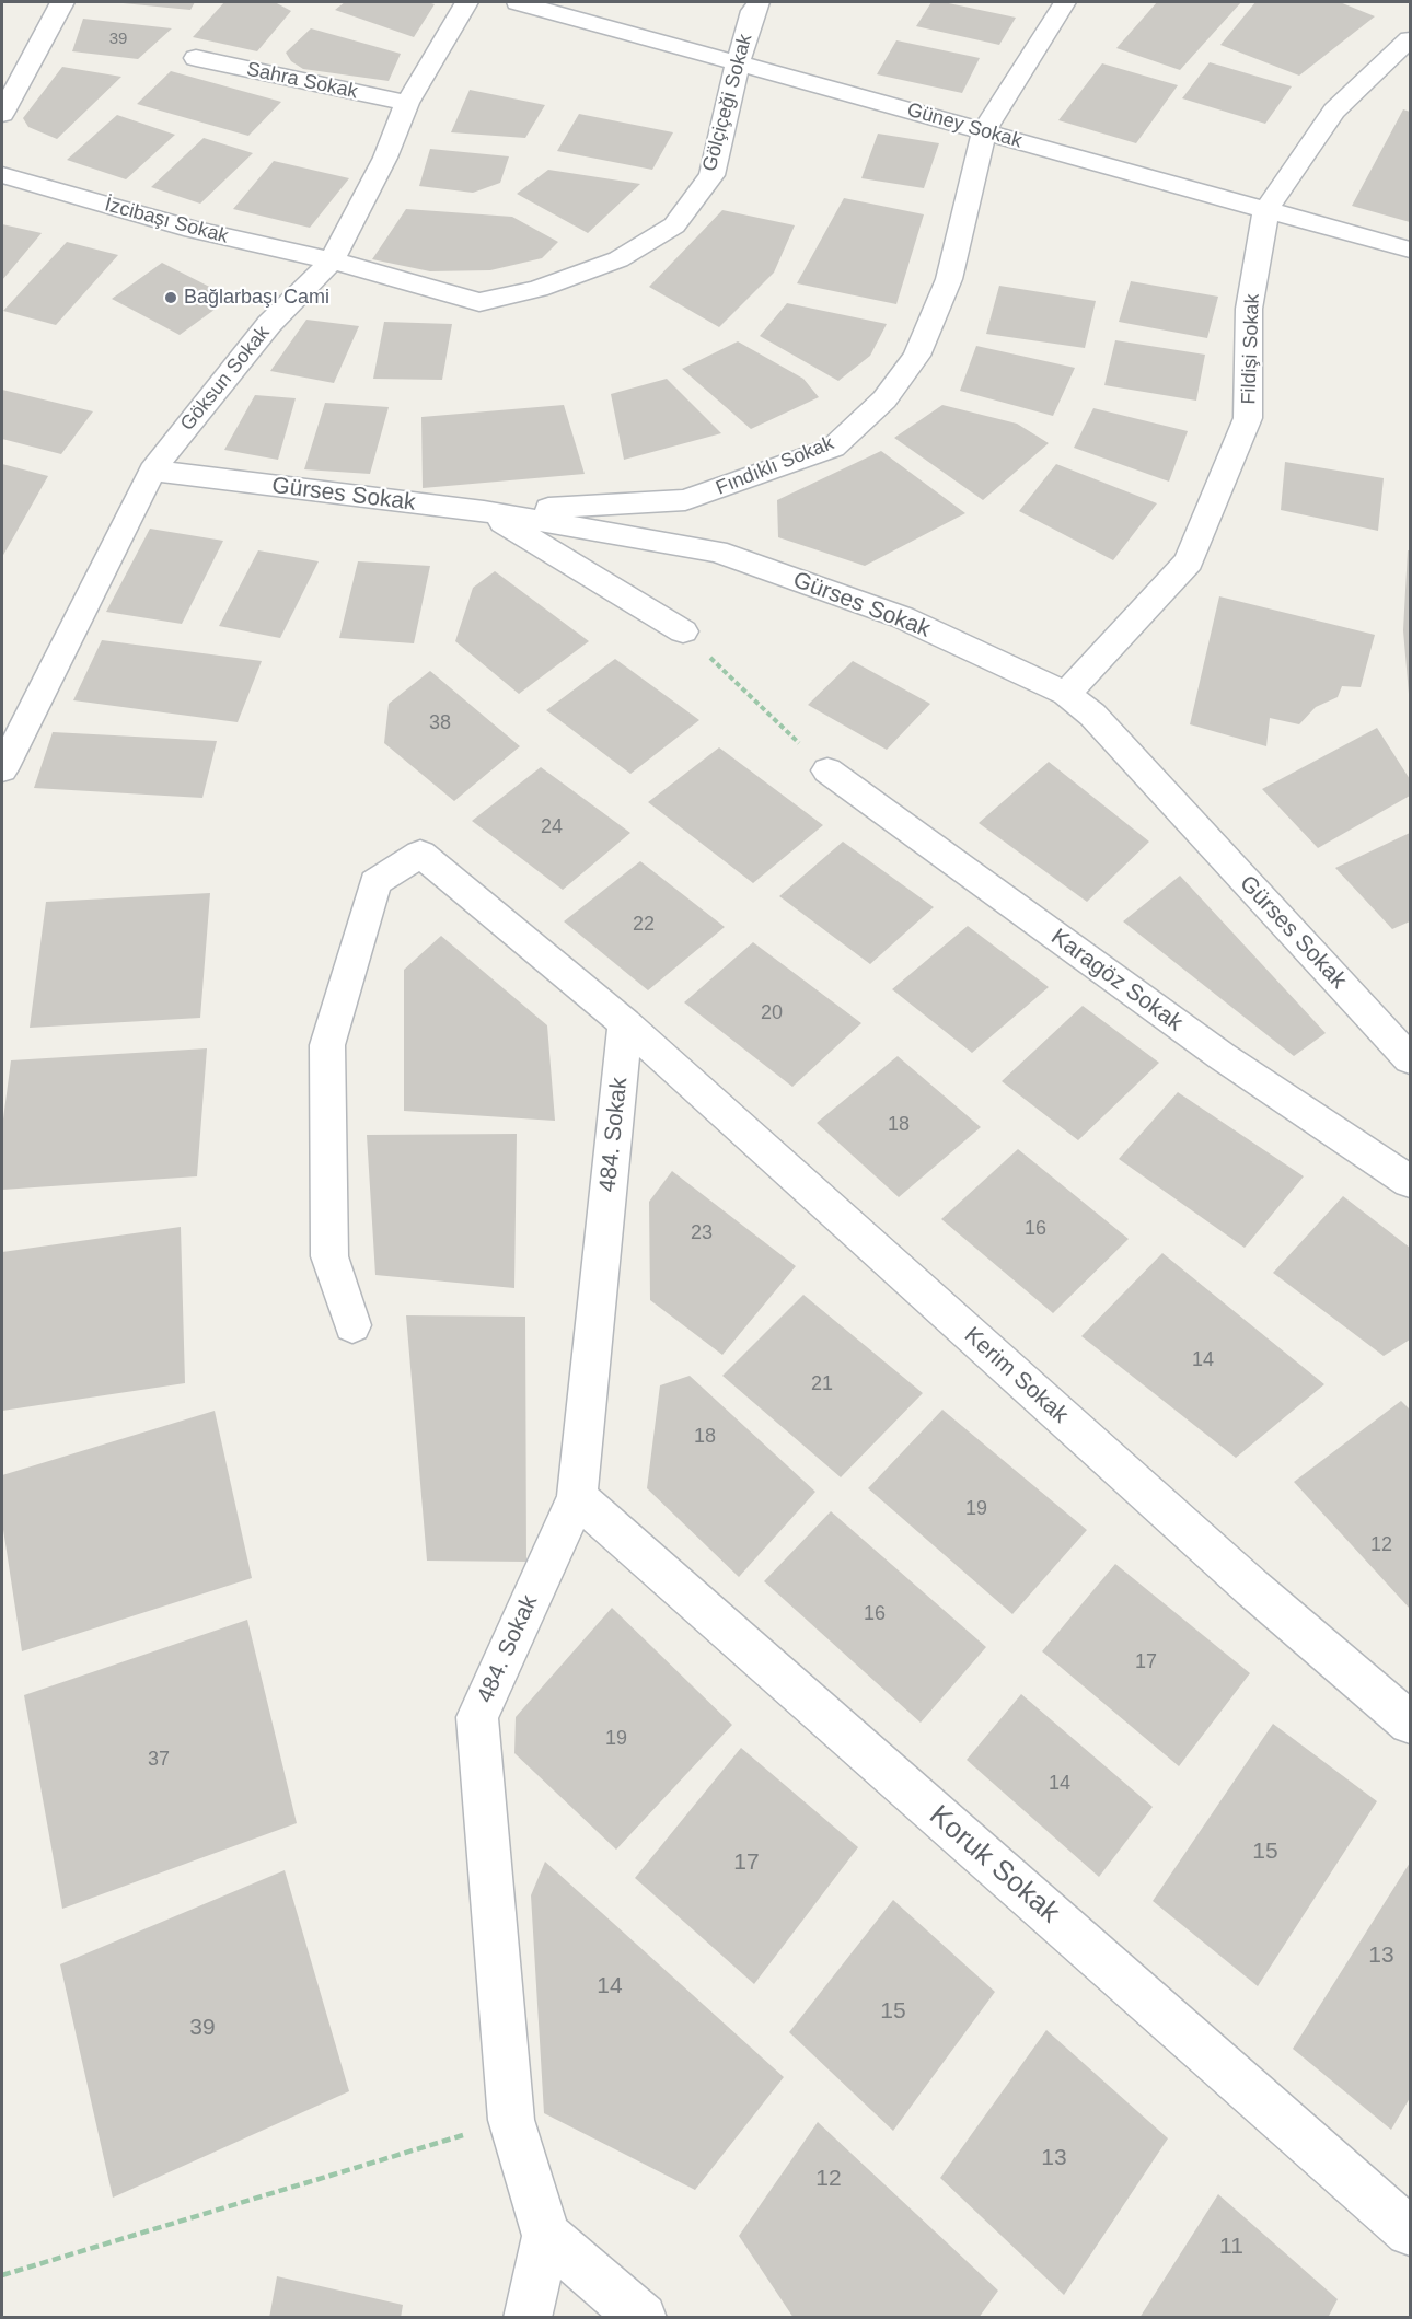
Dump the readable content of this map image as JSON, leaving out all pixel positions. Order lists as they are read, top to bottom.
{
  "streets": {
    "street": [
      "Sahra Sokak",
      "Gölçiçeği Sokak",
      "Güney Sokak",
      "İzcibaşı Sokak",
      "Fildişi Sokak",
      "Göksun Sokak",
      "Fındıklı Sokak",
      "Gürses Sokak",
      "Karagöz Sokak",
      "484. Sokak",
      "Kerim Sokak",
      "Koruk Sokak"
    ]
  },
  "crossings": [
    ["Sahra Sokak", "Göksun Sokak"],
    ["Gölçiçeği Sokak", "Güney Sokak"],
    ["Gölçiçeği Sokak", "İzcibaşı Sokak"],
    ["Gölçiçeği Sokak", "Göksun Sokak"],
    ["Güney Sokak", "Fildişi Sokak"],
    ["Güney Sokak", "Fındıklı Sokak"],
    ["İzcibaşı Sokak", "Göksun Sokak"],
    ["Fildişi Sokak", "Gürses Sokak"],
    ["Göksun Sokak", "Gürses Sokak"],
    ["Fındıklı Sokak", "Gürses Sokak"],
    ["484. Sokak", "Kerim Sokak"],
    ["484. Sokak", "Koruk Sokak"]
  ],
  "places": ["Bağlarbaşı Cami"],
  "house_numbers": [
    "39",
    "38",
    "24",
    "22",
    "20",
    "18",
    "16",
    "23",
    "14",
    "21",
    "18",
    "19",
    "12",
    "16",
    "17",
    "19",
    "37",
    "14",
    "15",
    "17",
    "13",
    "14",
    "15",
    "39",
    "13",
    "12",
    "11"
  ]
}
